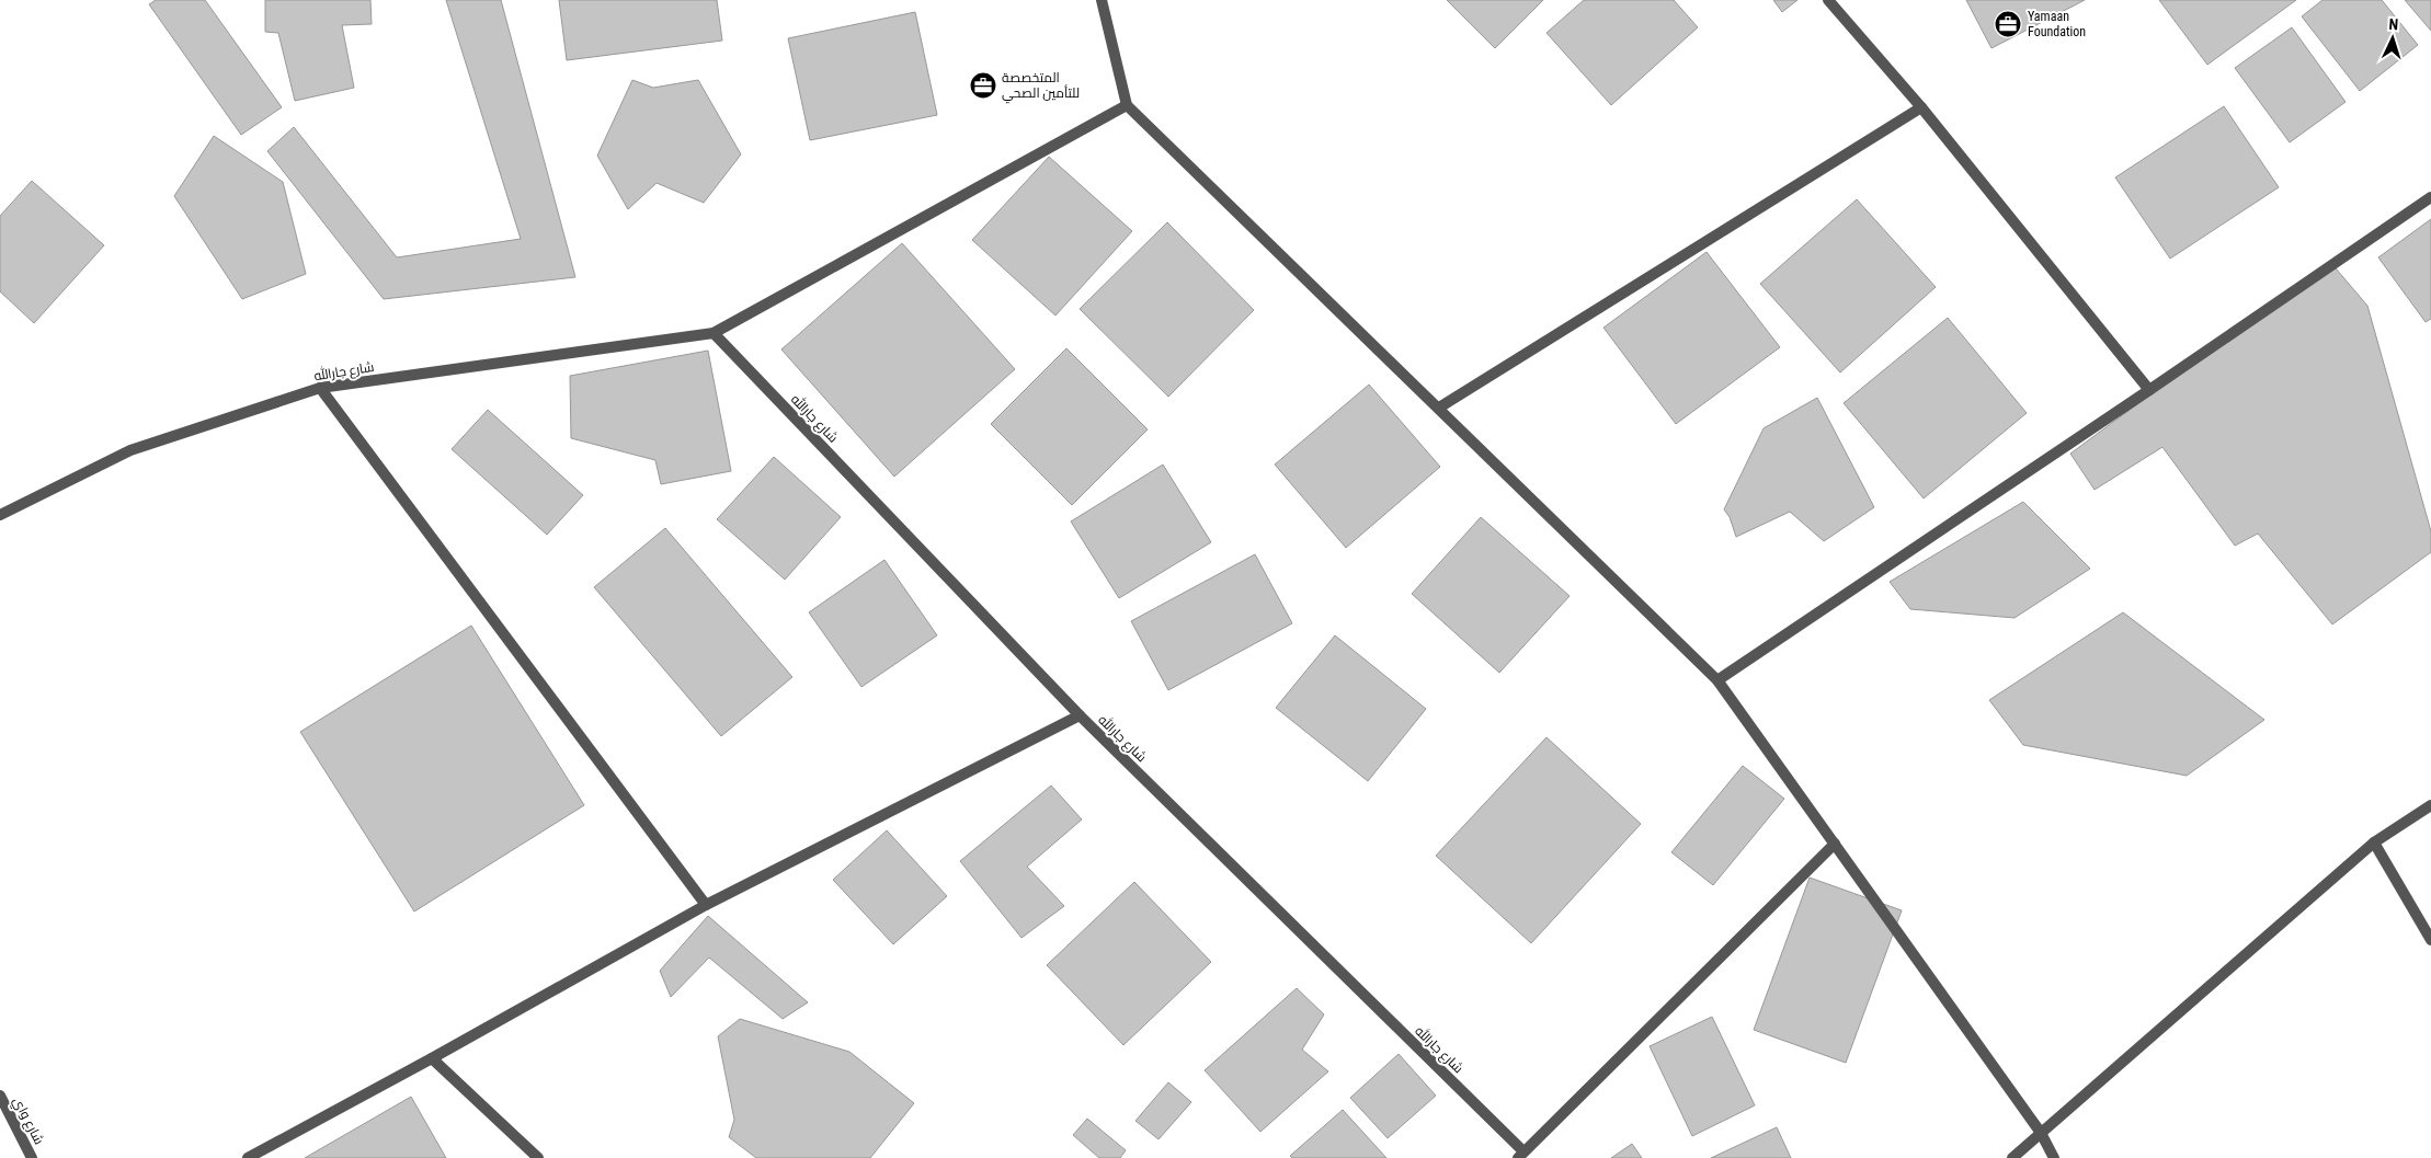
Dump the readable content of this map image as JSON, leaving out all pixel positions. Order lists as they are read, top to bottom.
{
  "streets": {
    "street": ["شارع جارالله", "شارع واي"]
  },
  "places": {
    "office": ["Yamaan Foundation", "المتخصصة للتأمين الصحي"]
  },
  "north": "top"
}
